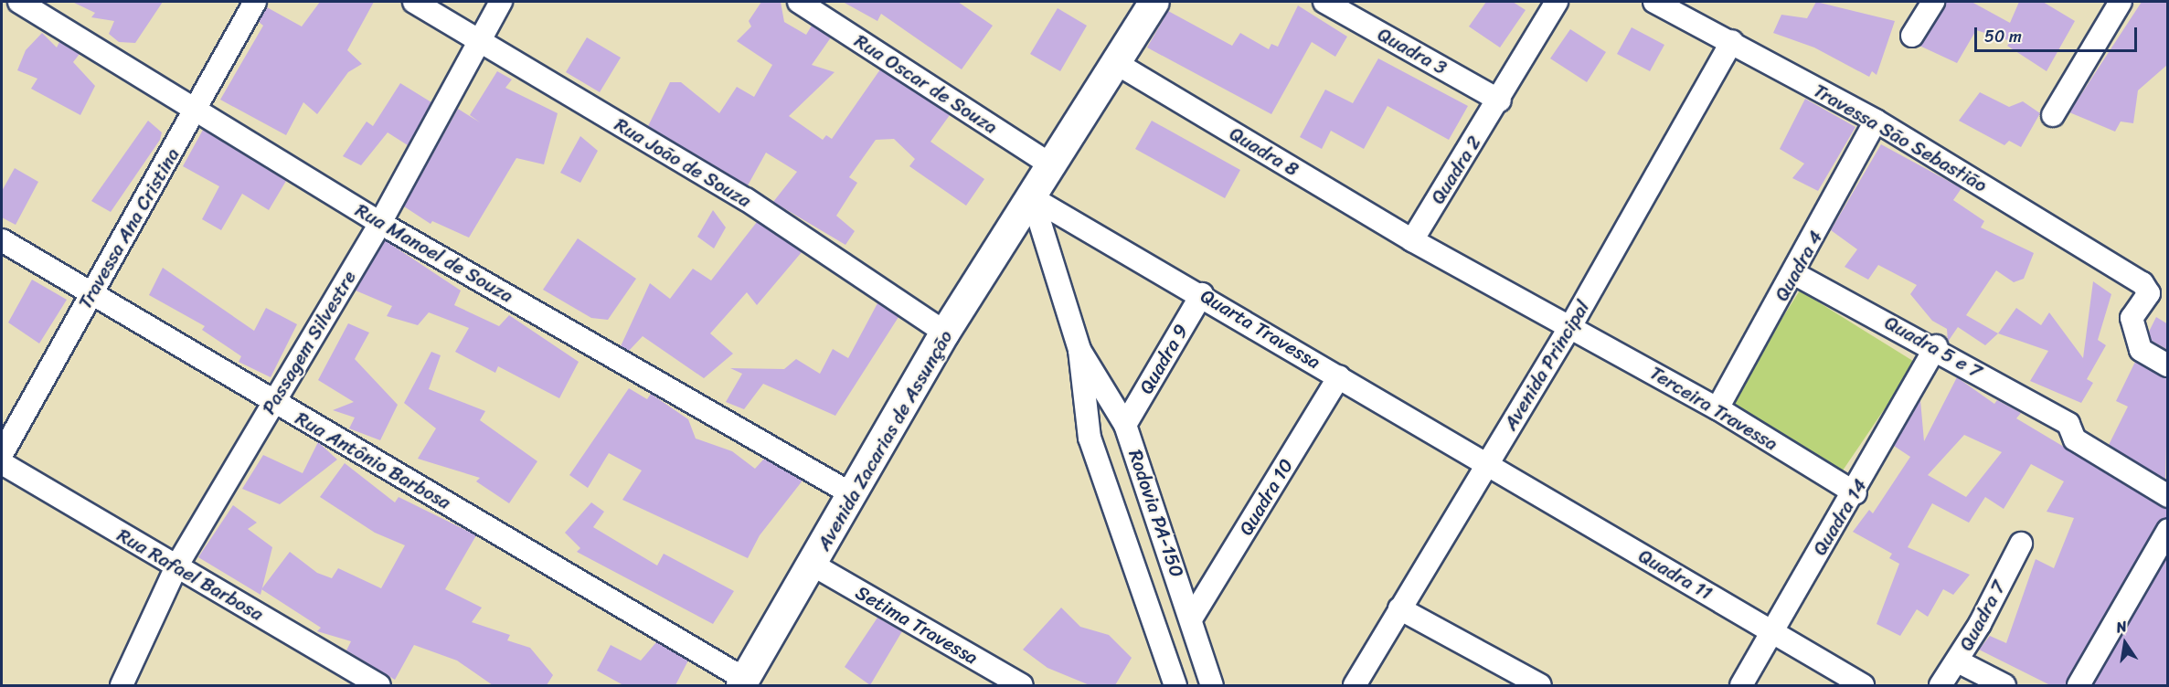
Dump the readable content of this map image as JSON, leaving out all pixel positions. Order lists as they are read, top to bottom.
{
  "streets": {
    "main road": ["Avenida Zacarias de Assunção"],
    "street": [
      "Quadra 3",
      "Rua Oscar de Souza",
      "Travessa São Sebastião",
      "Quadra 8",
      "Rua João de Souza",
      "Quadra 2",
      "Travessa Ana Cristina",
      "Rua Manoel de Souza",
      "Quadra 4",
      "Quarta Travessa",
      "Passagem Silvestre",
      "Quadra 5 e 7",
      "Quadra 9",
      "Avenida Principal",
      "Terceira Travessa",
      "Rua Antônio Barbosa",
      "Quadra 10",
      "Rodovia PA-150",
      "Quadra 14",
      "Rua Rafael Barbosa",
      "Quadra 11",
      "Quadra 7",
      "Setima Travessa"
    ]
  },
  "crossings": [
    ["Quadra 3", "Quadra 2"],
    ["Rua Oscar de Souza", "Avenida Zacarias de Assunção"],
    ["Travessa São Sebastião", "Quadra 4"],
    ["Travessa São Sebastião", "Avenida Principal"],
    ["Quadra 8", "Quadra 2"],
    ["Quadra 8", "Avenida Zacarias de Assunção"],
    ["Rua João de Souza", "Passagem Silvestre"],
    ["Rua João de Souza", "Avenida Zacarias de Assunção"],
    ["Travessa Ana Cristina", "Rua Manoel de Souza"],
    ["Travessa Ana Cristina", "Rua Antônio Barbosa"],
    ["Rua Manoel de Souza", "Passagem Silvestre"],
    ["Rua Manoel de Souza", "Avenida Zacarias de Assunção"],
    ["Quadra 4", "Quadra 5 e 7"],
    ["Quadra 4", "Terceira Travessa"],
    ["Quarta Travessa", "Quadra 9"],
    ["Quarta Travessa", "Avenida Principal"],
    ["Quarta Travessa", "Avenida Zacarias de Assunção"],
    ["Quarta Travessa", "Quadra 10"],
    ["Quarta Travessa", "Rodovia PA-150"],
    ["Quarta Travessa", "Quadra 11"],
    ["Passagem Silvestre", "Rua Antônio Barbosa"],
    ["Passagem Silvestre", "Rua Rafael Barbosa"],
    ["Quadra 5 e 7", "Quadra 14"],
    ["Quadra 9", "Rodovia PA-150"],
    ["Avenida Principal", "Terceira Travessa"],
    ["Avenida Principal", "Quadra 11"],
    ["Terceira Travessa", "Quadra 14"],
    ["Avenida Zacarias de Assunção", "Rua Antônio Barbosa"],
    ["Avenida Zacarias de Assunção", "Rodovia PA-150"],
    ["Avenida Zacarias de Assunção", "Setima Travessa"],
    ["Quadra 10", "Rodovia PA-150"],
    ["Quadra 14", "Quadra 11"]
  ],
  "scale_bar": "50 m",
  "north": "top"
}
